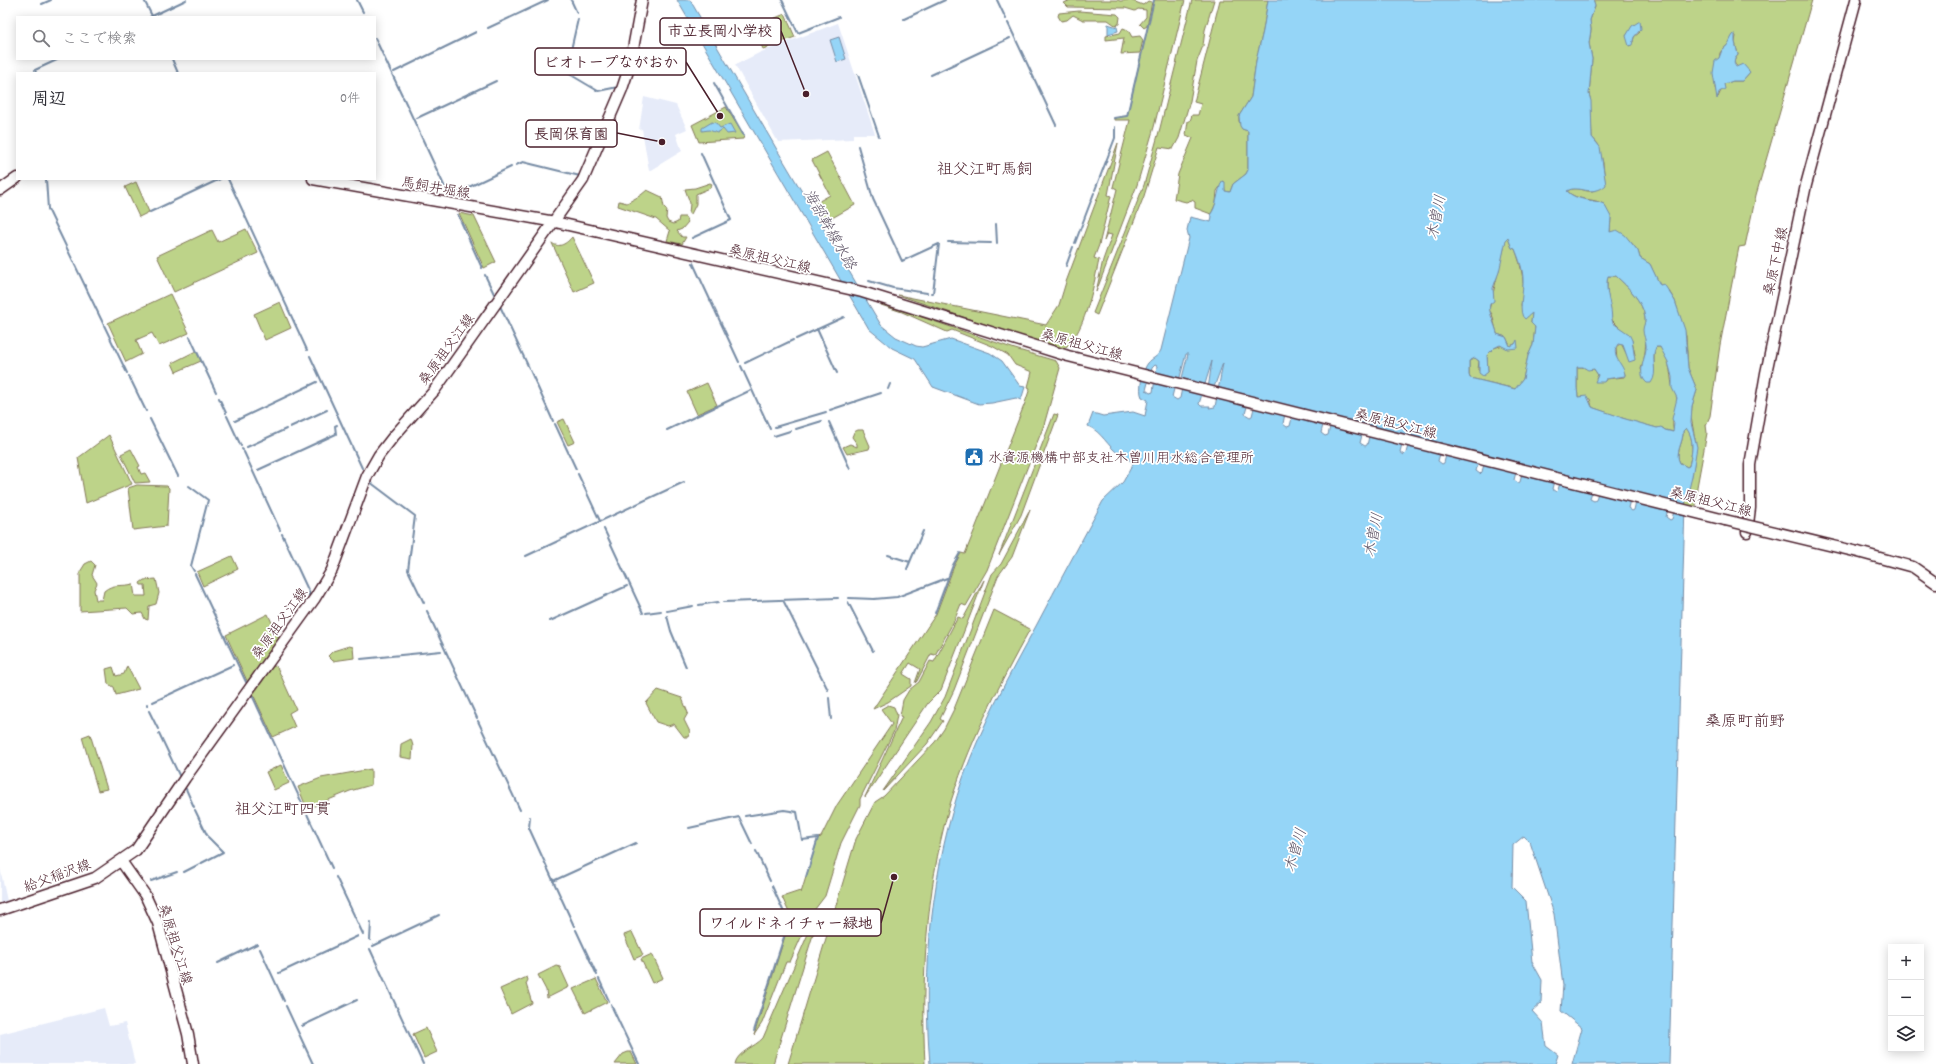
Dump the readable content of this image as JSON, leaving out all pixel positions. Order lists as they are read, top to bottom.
{
  "streets": {
    "main road": [
      "馬飼井堀線",
      "桑原祖父江線",
      "桑原下中線",
      "給父稲沢線"
    ]
  },
  "crossings": [
    ["馬飼井堀線", "桑原祖父江線"],
    ["桑原祖父江線", "給父稲沢線"]
  ],
  "districts": ["祖父江町馬飼", "桑原町前野", "祖父江町四貫"],
  "water": ["木曽川", "海部幹線水路"],
  "places": {
    "other": [
      "市立長岡小学校",
      "ビオトープながおか",
      "長岡保育園",
      "ワイルドネイチャー緑地"
    ],
    "public building": ["水資源機構中部支社木曽川用水総合管理所"]
  },
  "page": {
    "search": "ここで検索",
    "heading": ["周辺", "0件"],
    "map_buttons": ["+", "−"]
  }
}
